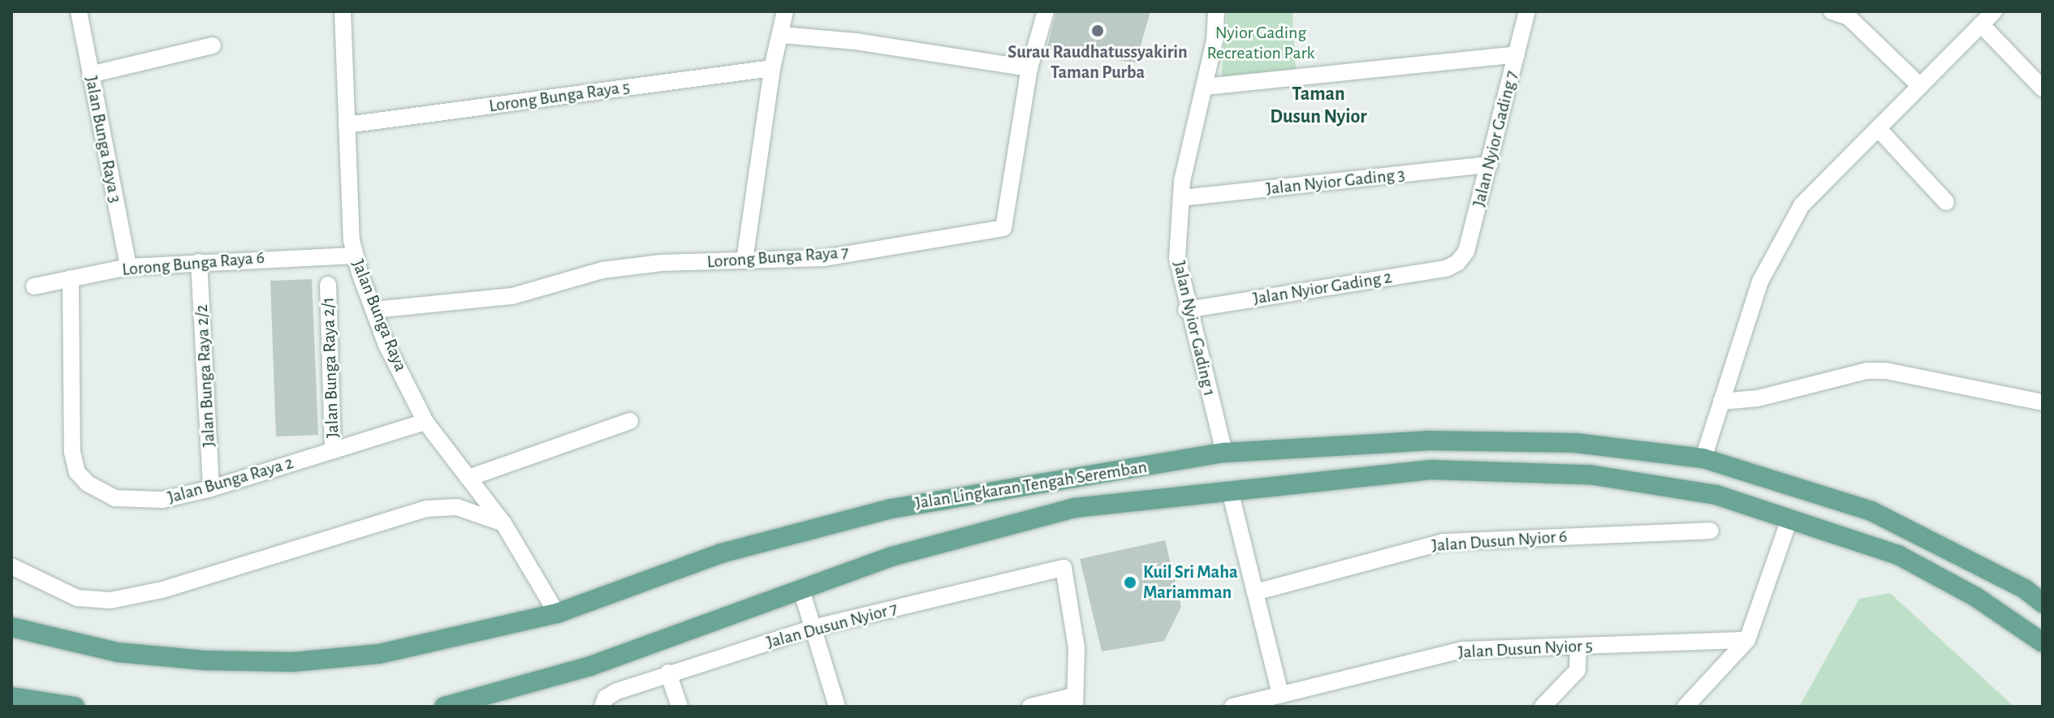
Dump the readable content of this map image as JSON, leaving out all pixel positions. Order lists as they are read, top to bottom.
{
  "streets": {
    "main road": ["Jalan Lingkaran Tengah Seremban"],
    "street": [
      "Lorong Bunga Raya 5",
      "Jalan Nyior Gading 7",
      "Jalan Bunga Raya 3",
      "Jalan Nyior Gading 3",
      "Lorong Bunga Raya 7",
      "Lorong Bunga Raya 6",
      "Jalan Nyior Gading 2",
      "Jalan Bunga Raya",
      "Jalan Nyior Gading 1",
      "Jalan Bunga Raya 2/1",
      "Jalan Bunga Raya 2/2",
      "Jalan Bunga Raya 2",
      "Jalan Dusun Nyior 6",
      "Jalan Dusun Nyior 7",
      "Jalan Dusun Nyior 5"
    ]
  },
  "crossings": [
    ["Lorong Bunga Raya 5", "Jalan Bunga Raya"],
    ["Jalan Nyior Gading 7", "Jalan Nyior Gading 3"],
    ["Jalan Nyior Gading 7", "Jalan Nyior Gading 2"],
    ["Jalan Bunga Raya 3", "Lorong Bunga Raya 6"],
    ["Jalan Nyior Gading 3", "Jalan Nyior Gading 1"],
    ["Lorong Bunga Raya 7", "Jalan Bunga Raya"],
    ["Lorong Bunga Raya 6", "Jalan Bunga Raya"],
    ["Lorong Bunga Raya 6", "Jalan Bunga Raya 2/2"],
    ["Lorong Bunga Raya 6", "Jalan Bunga Raya 2"],
    ["Jalan Nyior Gading 2", "Jalan Nyior Gading 1"],
    ["Jalan Bunga Raya", "Jalan Bunga Raya 2"],
    ["Jalan Bunga Raya", "Jalan Lingkaran Tengah Seremban"],
    ["Jalan Nyior Gading 1", "Jalan Lingkaran Tengah Seremban"],
    ["Jalan Bunga Raya 2/1", "Jalan Bunga Raya 2"],
    ["Jalan Bunga Raya 2/2", "Jalan Bunga Raya 2"]
  ],
  "districts": ["Taman Dusun Nyior"],
  "parks": ["Nyior Gading Recreation Park"],
  "places": ["Surau Raudhatussyakirin Taman Purba", "Kuil Sri Maha Mariamman"]
}
